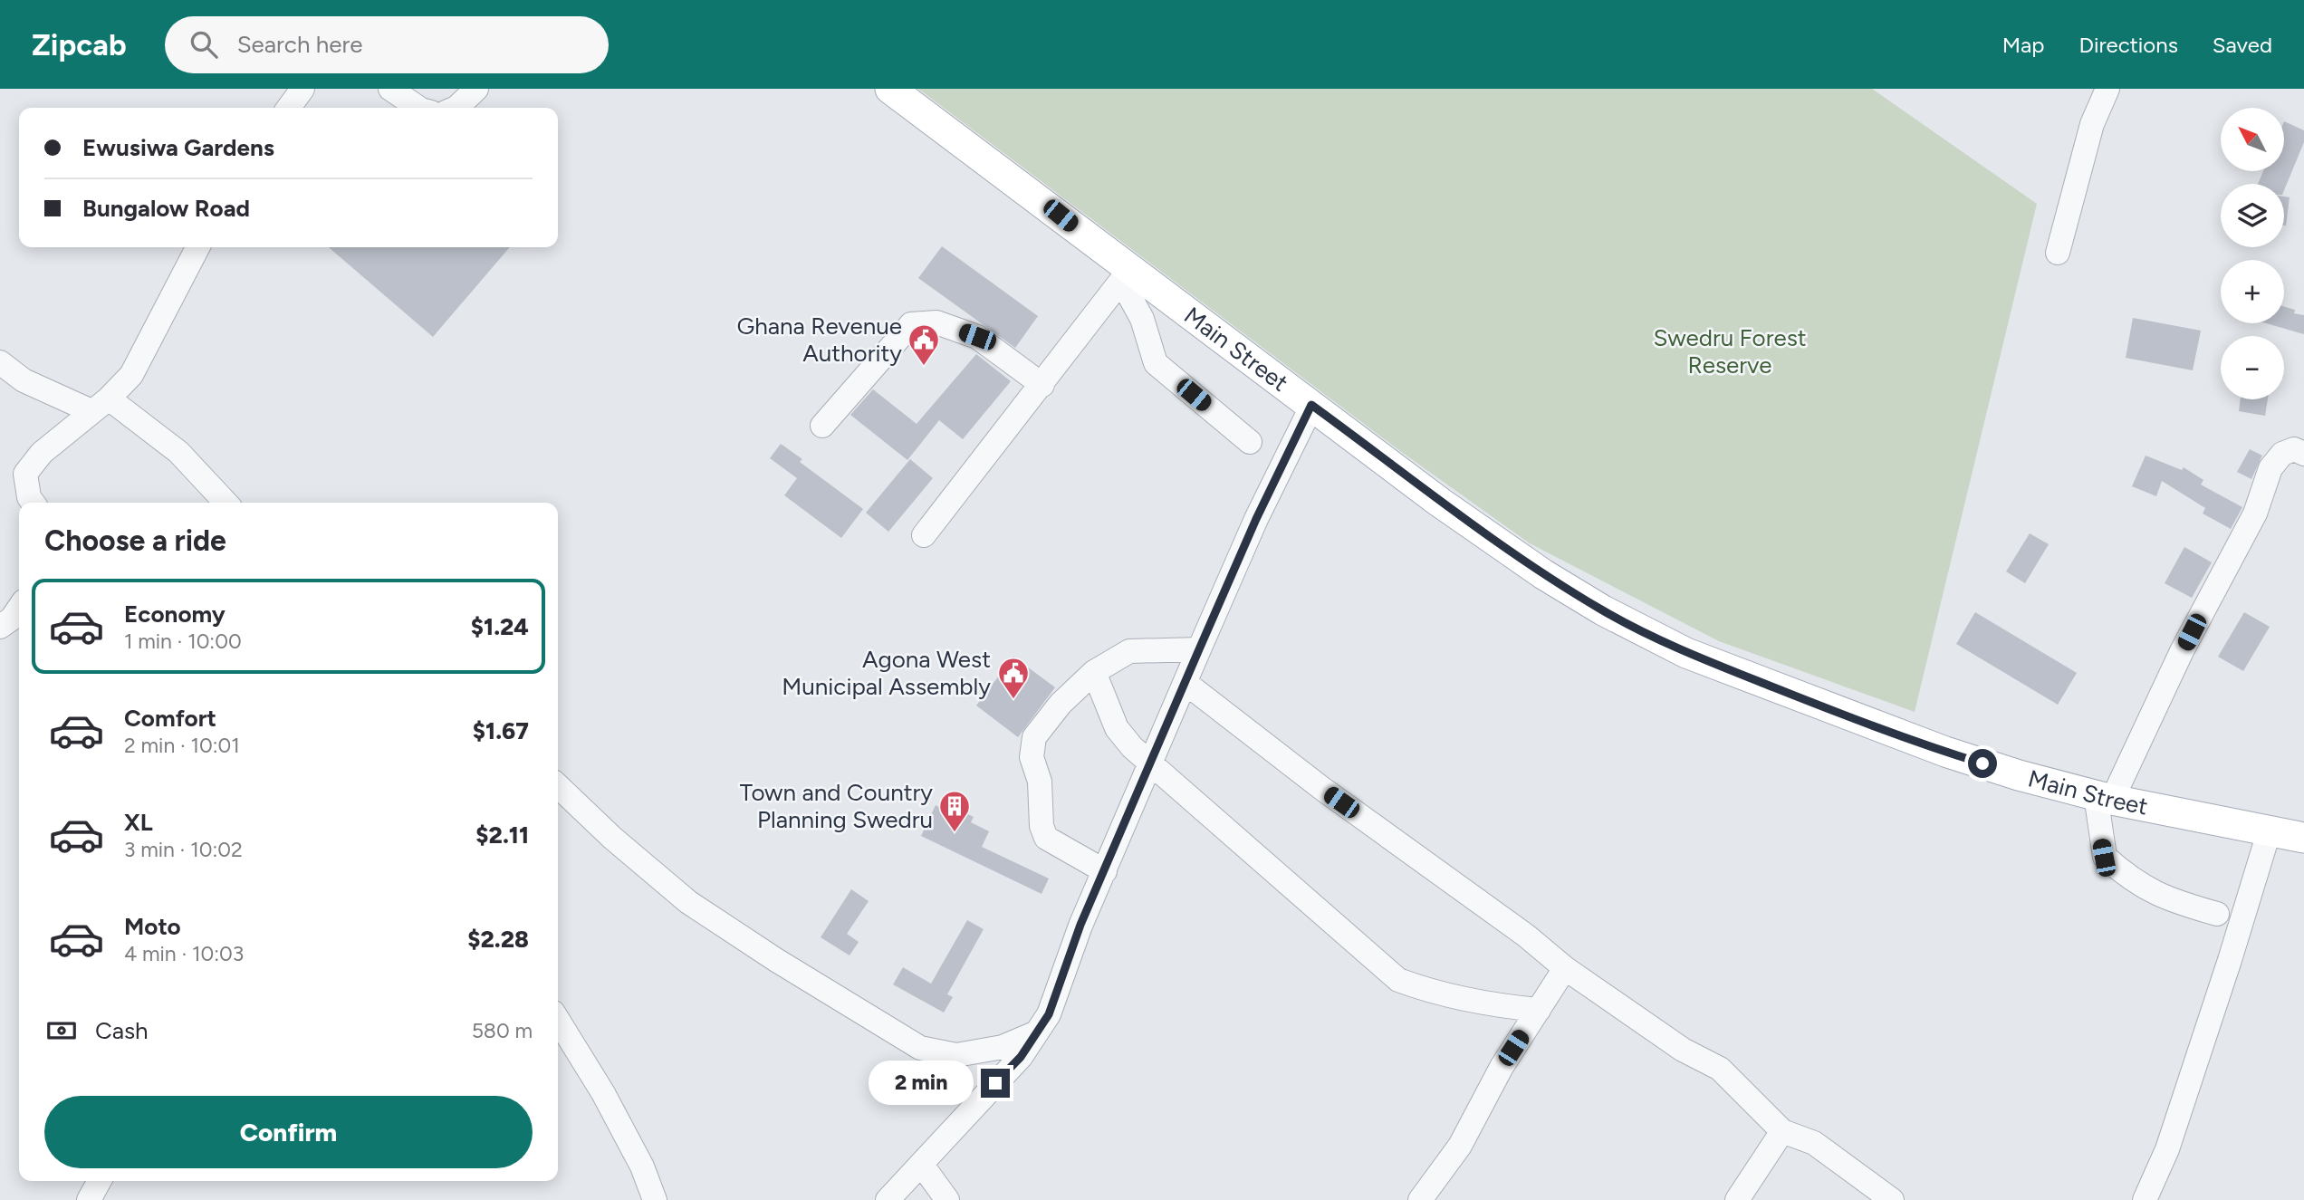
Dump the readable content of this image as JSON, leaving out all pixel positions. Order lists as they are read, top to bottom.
{
  "streets": {
    "main road": ["Main Street"]
  },
  "parks": ["Swedru Forest Reserve"],
  "places": {
    "public building": ["Ghana Revenue Authority", "Agona West Municipal Assembly"],
    "building": ["Town and Country Planning Swedru"]
  },
  "north": "top left",
  "page": {
    "header": "Zipcab",
    "search": "Search here",
    "nav": ["Map", "Directions", "Saved"],
    "map_buttons": ["+", "−"],
    "banner": ["Ewusiwa Gardens", "Bungalow Road"],
    "heading": "Choose a ride",
    "list": [
      {
        "name": "Economy",
        "note": "1 min · 10:00",
        "value": "$1.24"
      },
      {
        "name": "Comfort",
        "note": "2 min · 10:01",
        "value": "$1.67"
      },
      {
        "name": "XL",
        "note": "3 min · 10:02",
        "value": "$2.11"
      },
      {
        "name": "Moto",
        "note": "4 min · 10:03",
        "value": "$2.28"
      }
    ],
    "pay": ["Cash", "580 m"],
    "bubble": "2 min",
    "buttons": "Confirm"
  }
}
